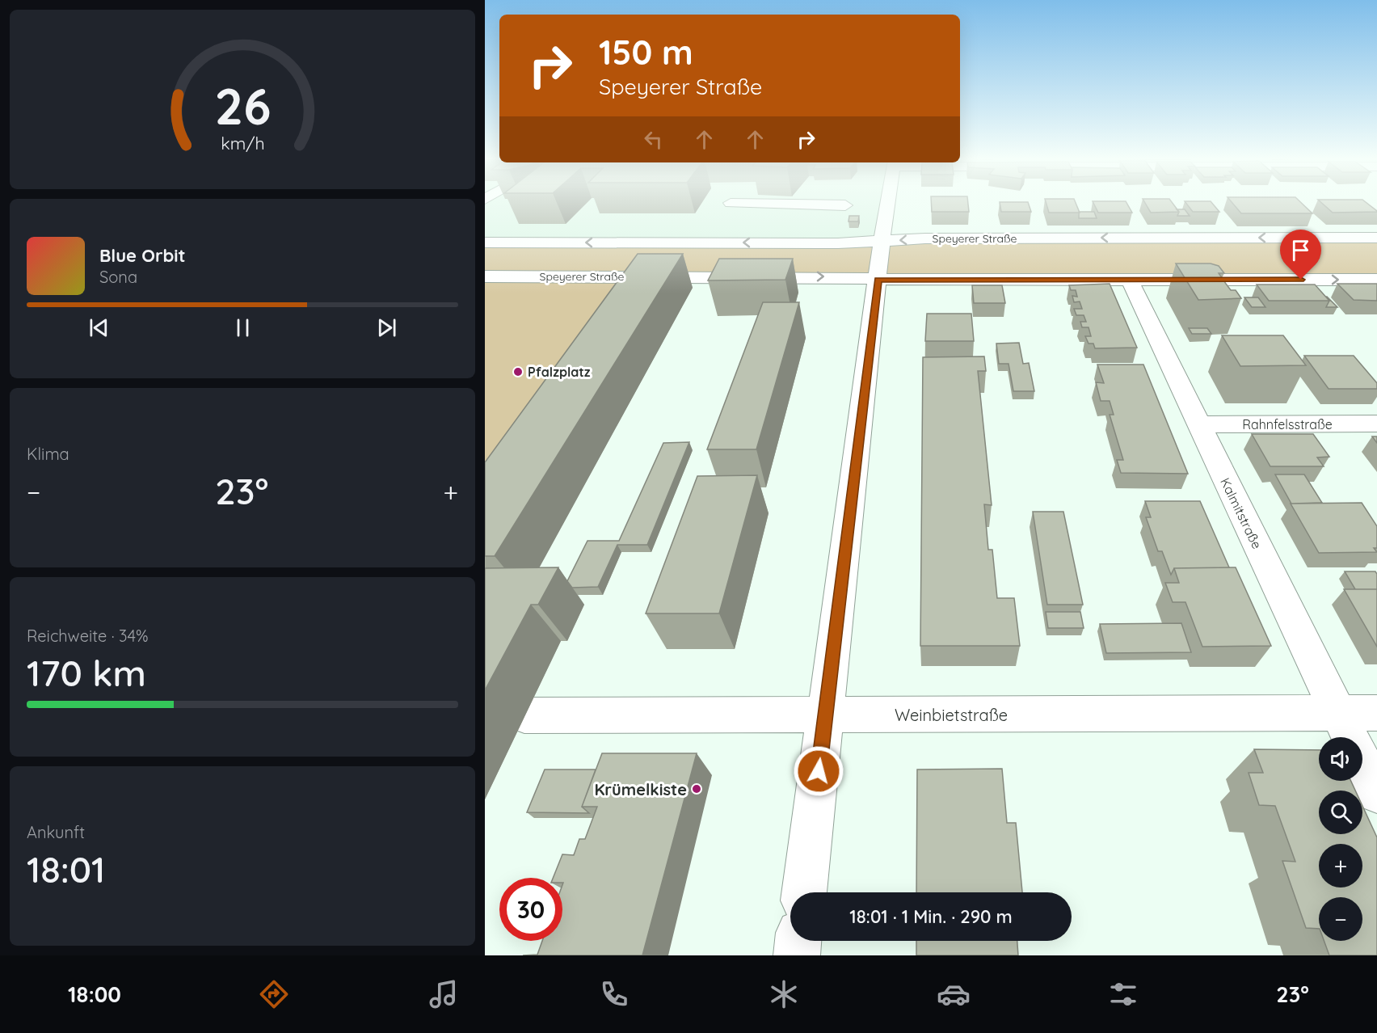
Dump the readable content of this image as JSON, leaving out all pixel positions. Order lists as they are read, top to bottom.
{
  "streets": {
    "street": [
      "Speyerer Straße",
      "Rahnfelsstraße",
      "Kalmitstraße",
      "Weinbietstraße"
    ]
  },
  "crossings": [
    ["Speyerer Straße", "Kalmitstraße"],
    ["Rahnfelsstraße", "Kalmitstraße"],
    ["Kalmitstraße", "Weinbietstraße"]
  ],
  "places": ["Pfalzplatz", "Krümelkiste"],
  "page": {
    "turn": ["150 m", "Speyerer Straße"],
    "song": ["Blue Orbit", "Sona"],
    "tile": [
      "Klima",
      ["Reichweite · 34%", "170 km"],
      ["Ankunft", "18:01"]
    ],
    "heat": ["−", "23°", "+"],
    "map_buttons": ["+", "−"],
    "limit": "30",
    "trip": "18:01 · 1 Min. · 290 m",
    "tabs": ["18:00", "23°"],
    "gauge": ["26", "km/h"]
  }
}
